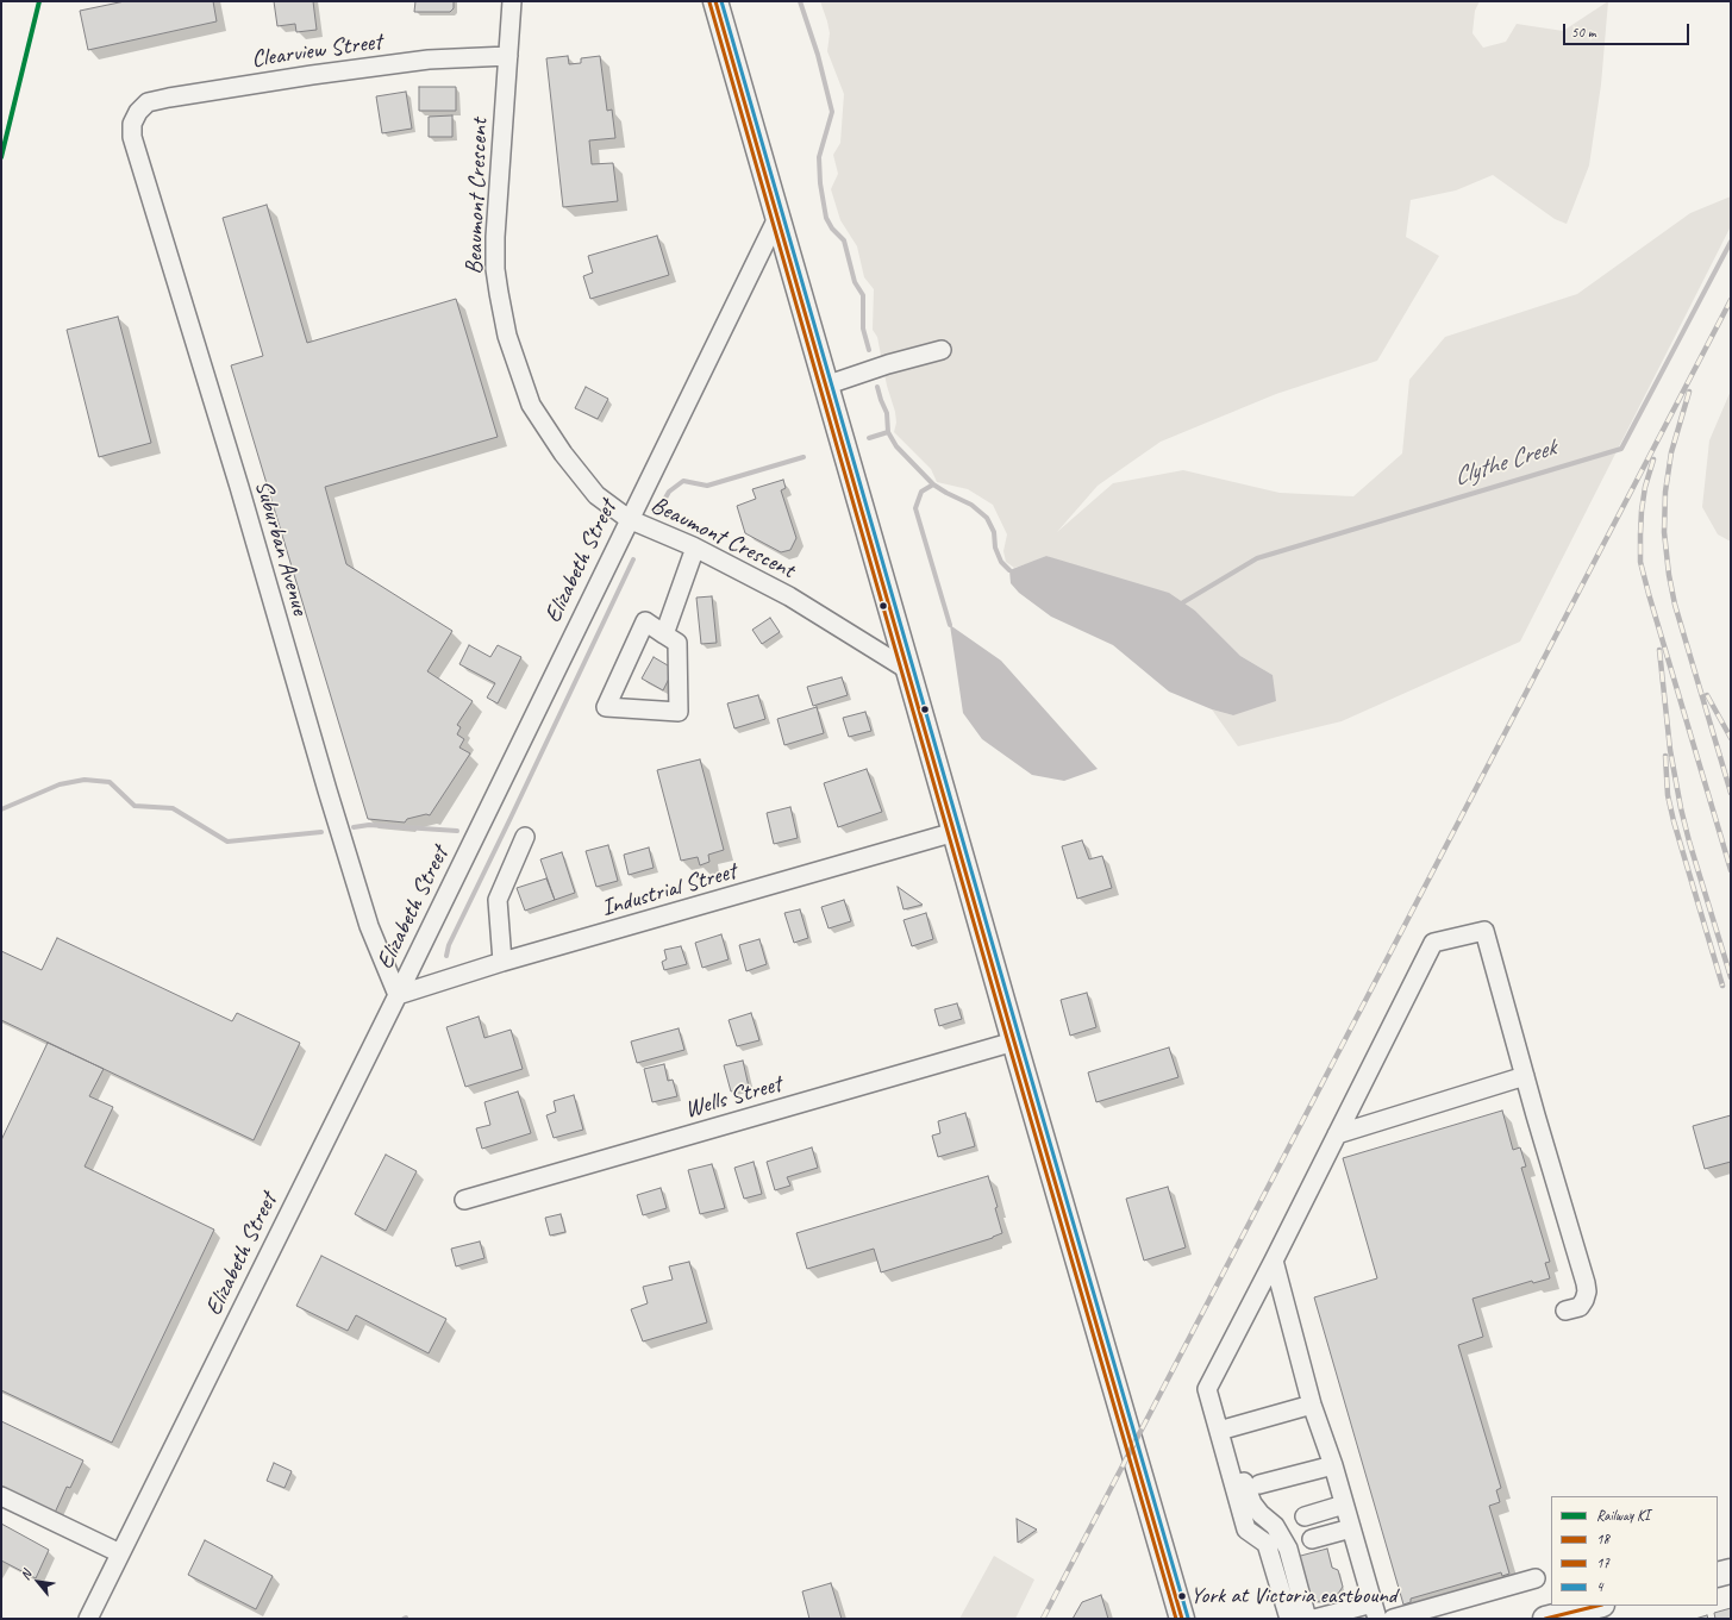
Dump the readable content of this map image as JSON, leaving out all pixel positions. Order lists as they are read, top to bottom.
{
  "streets": {
    "street": [
      "Clearview Street",
      "Beaumont Crescent",
      "Suburban Avenue",
      "Elizabeth Street",
      "Industrial Street",
      "Wells Street"
    ]
  },
  "crossings": [
    ["Clearview Street", "Beaumont Crescent"],
    ["Clearview Street", "Suburban Avenue"],
    ["Beaumont Crescent", "Elizabeth Street"],
    ["Suburban Avenue", "Elizabeth Street"],
    ["Suburban Avenue", "Industrial Street"],
    ["Elizabeth Street", "Industrial Street"]
  ],
  "water": ["Clythe Creek"],
  "places": ["York at Victoria eastbound"],
  "lines": [
    "rail line KI",
    "transit line 18",
    "transit line 4",
    "transit line 17"
  ],
  "legend": [
    "Railway KI",
    "18",
    "17",
    "4"
  ],
  "scale_bar": "50 m",
  "north": "top left"
}
